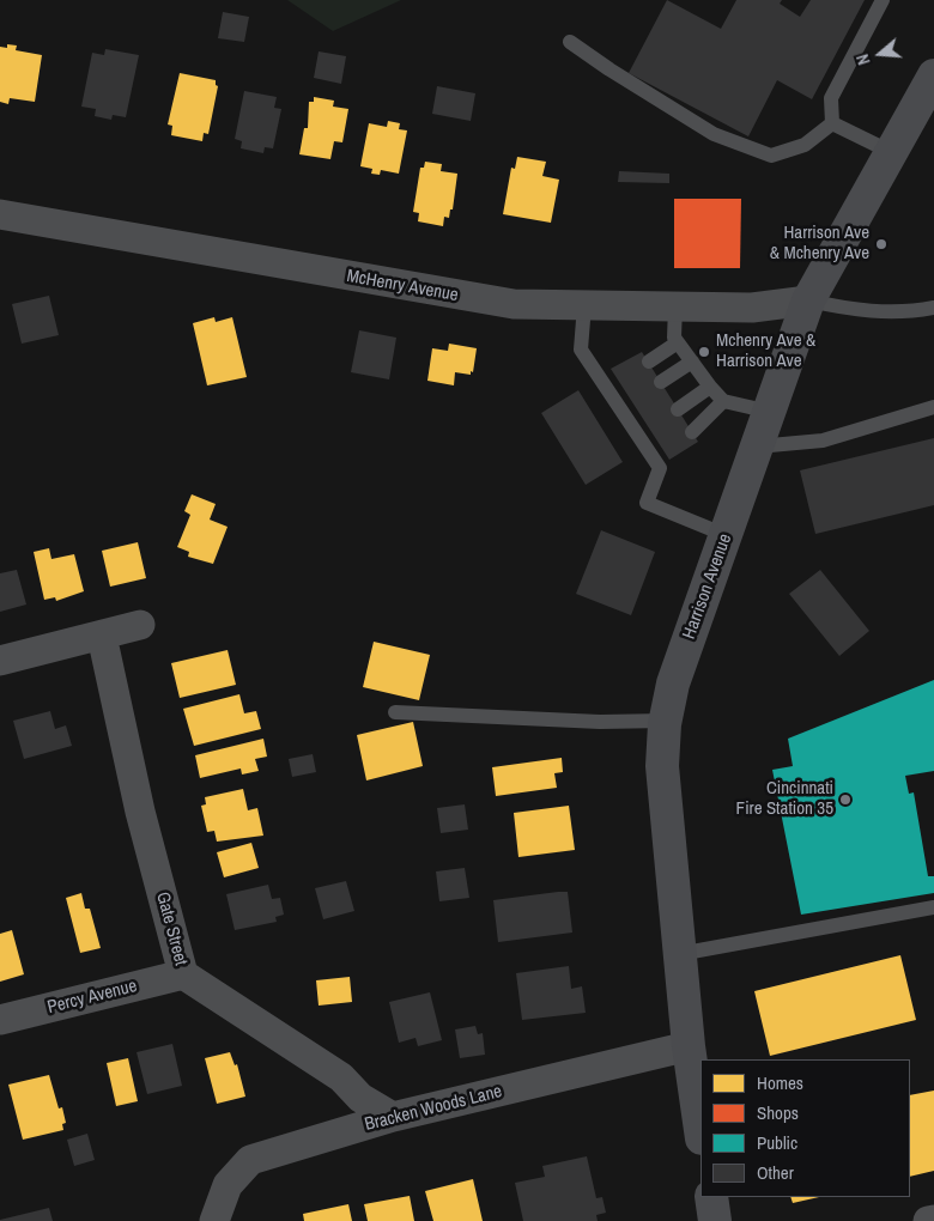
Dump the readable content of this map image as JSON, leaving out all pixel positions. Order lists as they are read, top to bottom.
{
  "streets": {
    "main road": ["Harrison Avenue"],
    "street": [
      "McHenry Avenue",
      "Gate Street",
      "Percy Avenue",
      "Bracken Woods Lane"
    ]
  },
  "crossings": [
    ["McHenry Avenue", "Harrison Avenue"],
    ["Harrison Avenue", "Bracken Woods Lane"],
    ["Gate Street", "Percy Avenue"],
    ["Gate Street", "Bracken Woods Lane"]
  ],
  "places": ["Harrison Ave & Mchenry Ave", "Mchenry Ave & Harrison Ave", "Cincinnati Fire Station 35"],
  "legend": [
    "Homes",
    "Shops",
    "Public",
    "Other"
  ],
  "north": "left"
}
